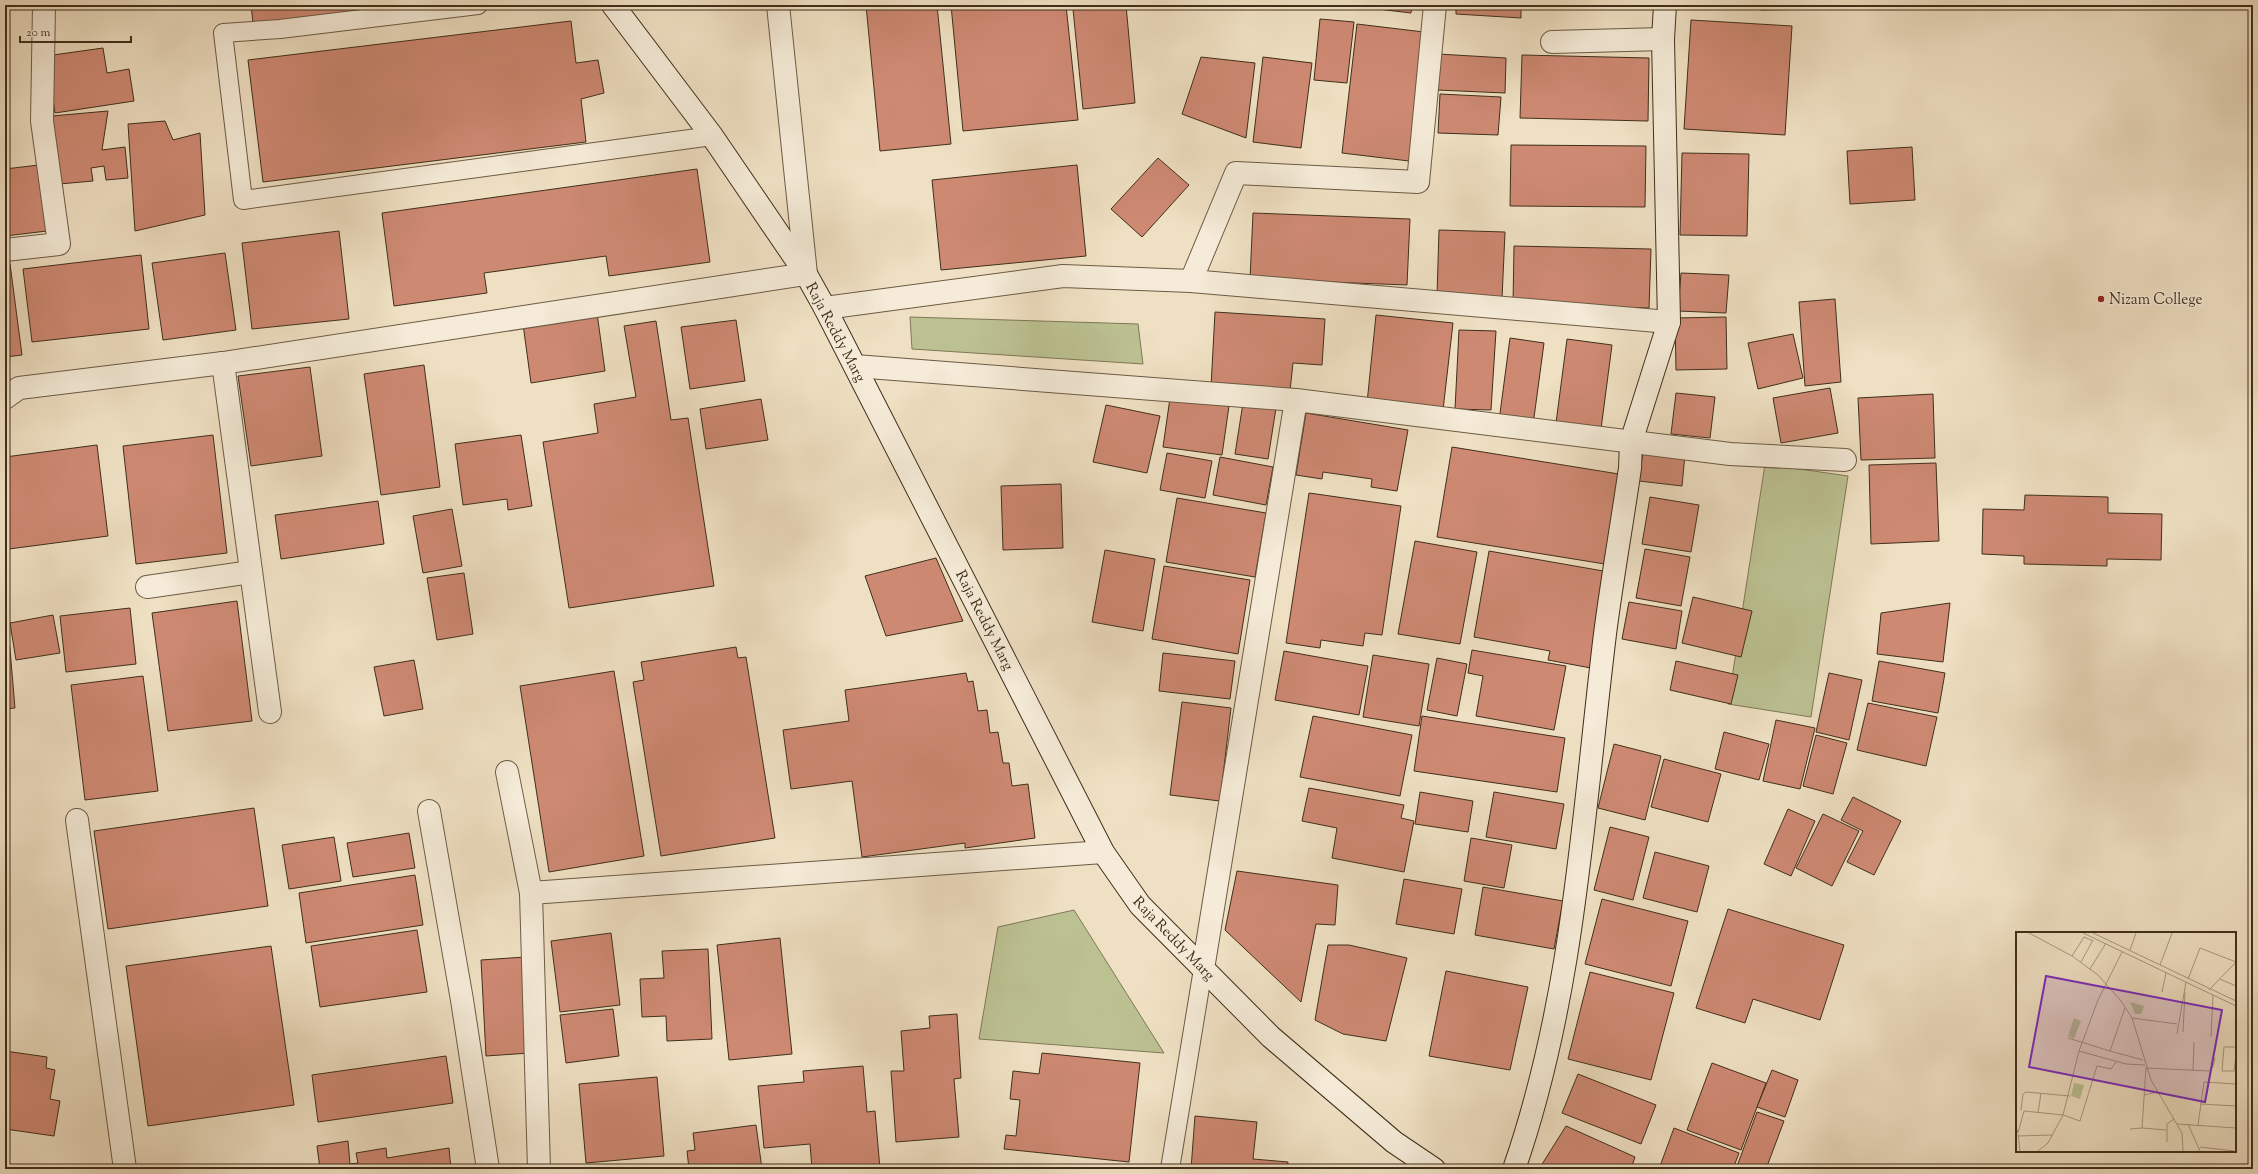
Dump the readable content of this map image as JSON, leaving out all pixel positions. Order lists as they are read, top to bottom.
{
  "streets": {
    "street": ["Raja Reddy Marg"]
  },
  "places": ["Nizam College"],
  "scale_bar": "20 m"
}
